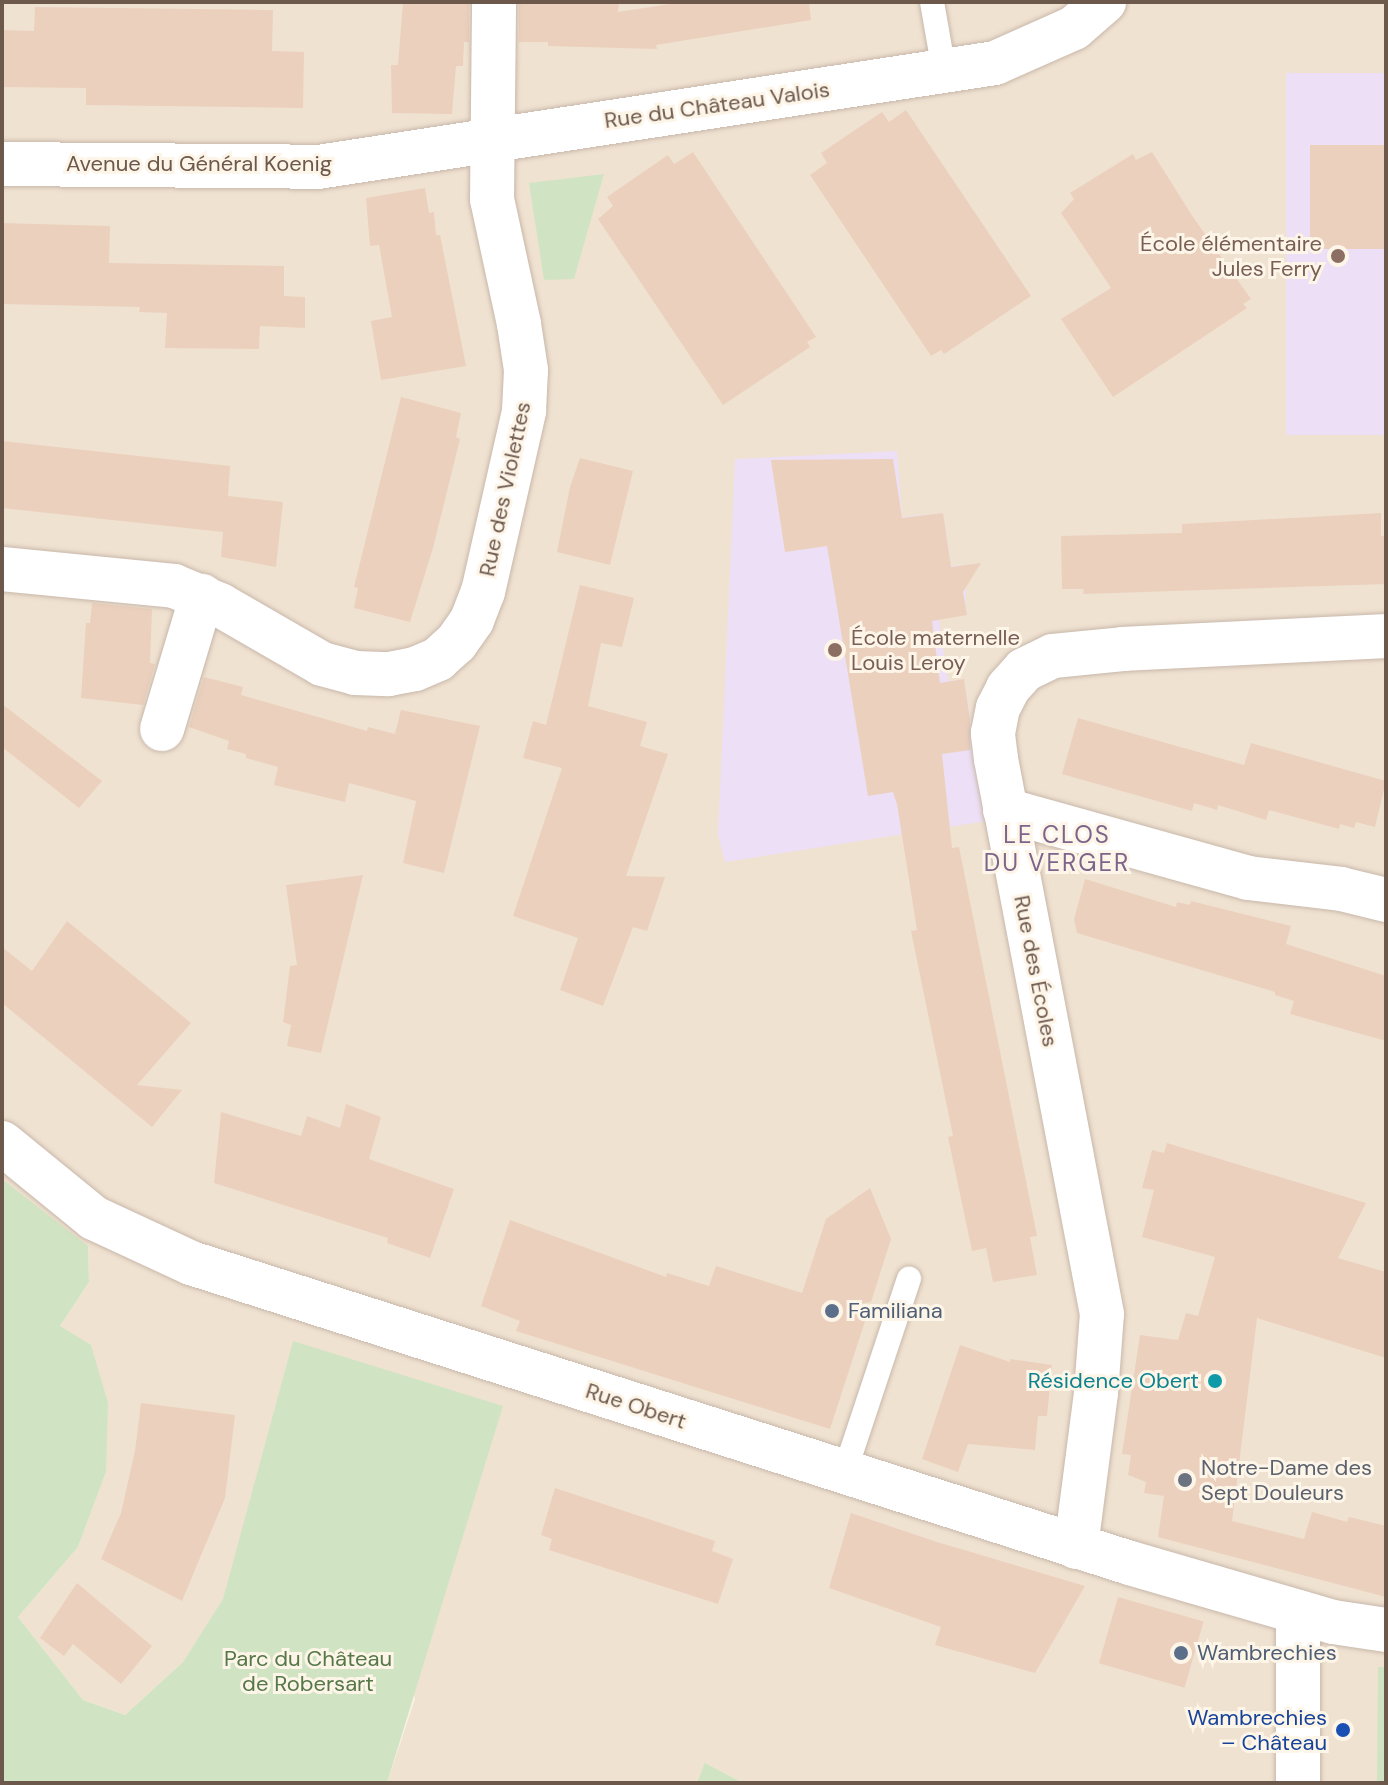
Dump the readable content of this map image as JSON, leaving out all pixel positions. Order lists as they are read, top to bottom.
{
  "streets": {
    "street": [
      "Rue du Château Valois",
      "Avenue du Général Koenig",
      "Rue des Violettes",
      "Rue des Écoles",
      "Rue Obert"
    ]
  },
  "crossings": [
    ["Rue du Château Valois", "Avenue du Général Koenig"],
    ["Rue du Château Valois", "Rue des Violettes"],
    ["Avenue du Général Koenig", "Rue des Violettes"],
    ["Rue des Écoles", "Rue Obert"]
  ],
  "districts": ["LE CLOS DU VERGER"],
  "parks": ["Parc du Château de Robersart"],
  "places": [
    "École élémentaire Jules Ferry",
    "École maternelle Louis Leroy",
    "Familiana",
    "Résidence Obert",
    "Notre-Dame des Sept Douleurs",
    "Wambrechies",
    "Wambrechies – Château"
  ]
}
